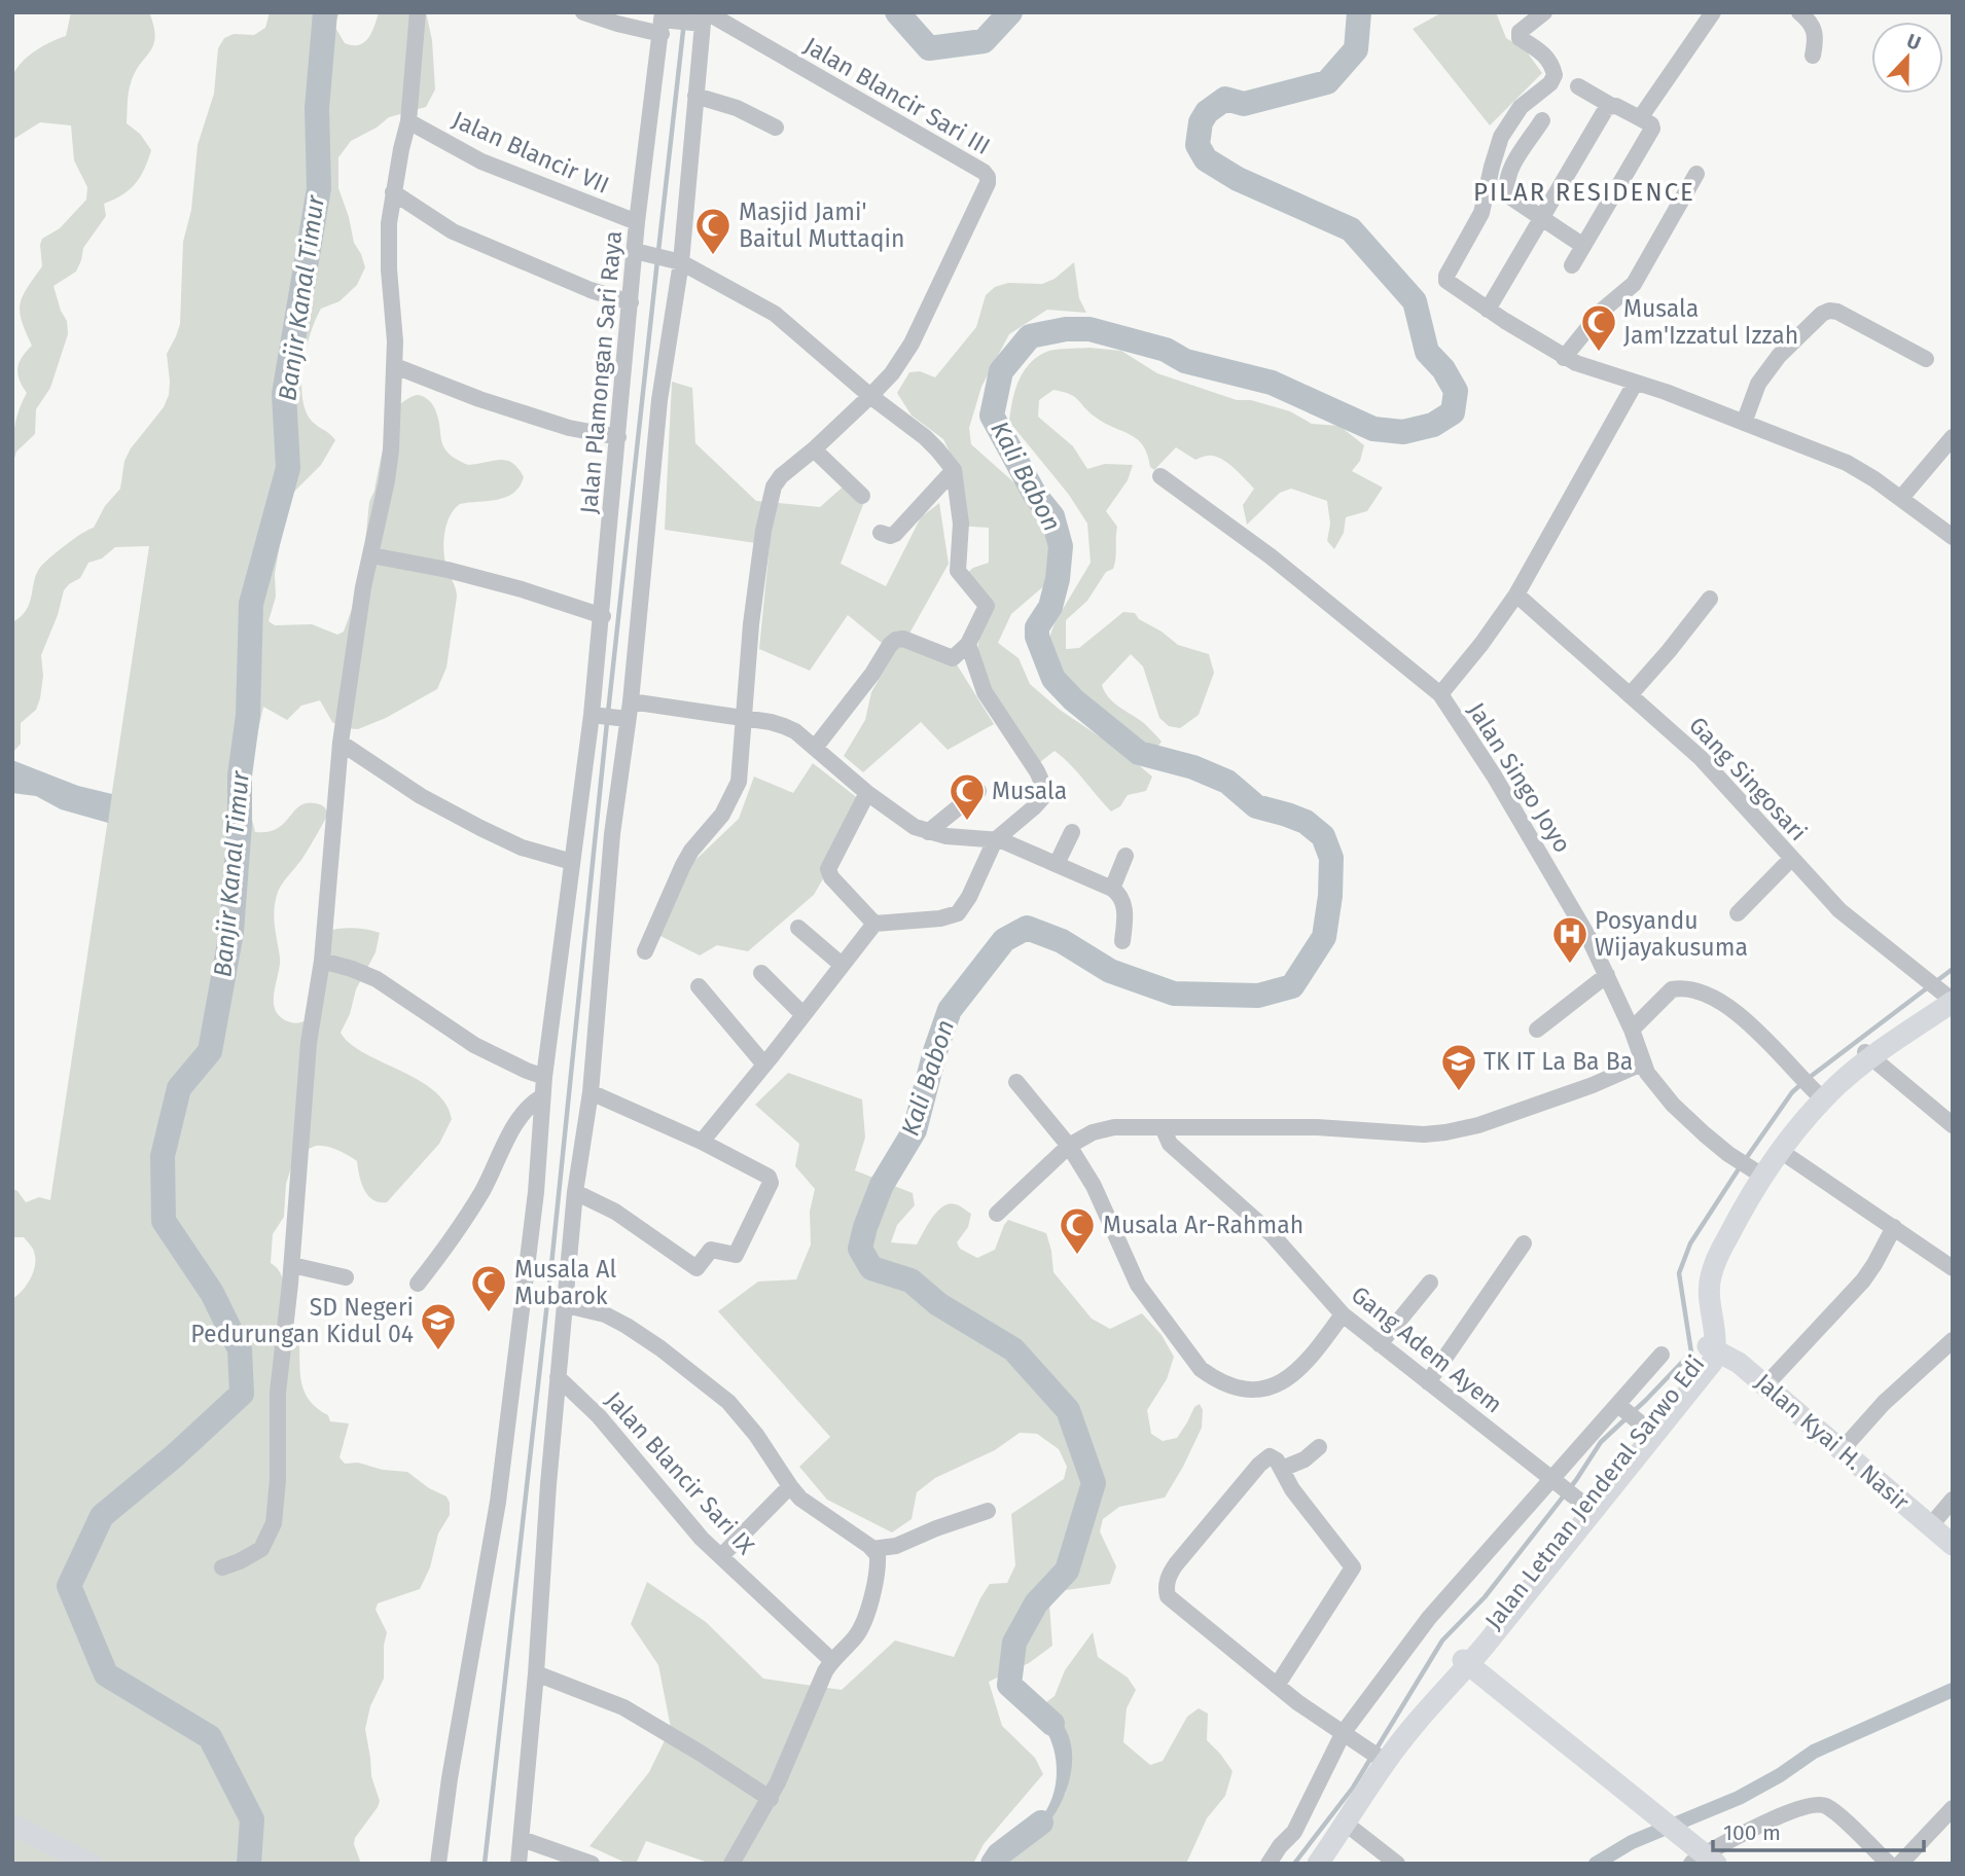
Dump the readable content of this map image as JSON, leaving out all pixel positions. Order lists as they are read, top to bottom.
{
  "streets": {
    "main road": ["Jalan Kyai H. Nasir", "Jalan Letnan Jenderal Sarwo Edi"],
    "street": [
      "Jalan Blancir Sari III",
      "Jalan Blancir VII",
      "Jalan Plamongan Sari Raya",
      "Jalan Singo Joyo",
      "Gang Singosari",
      "Gang Adem Ayem",
      "Jalan Blancir Sari IX"
    ]
  },
  "crossings": [
    ["Jalan Blancir VII", "Jalan Plamongan Sari Raya"],
    ["Jalan Singo Joyo", "Jalan Letnan Jenderal Sarwo Edi"],
    ["Gang Singosari", "Jalan Letnan Jenderal Sarwo Edi"],
    ["Gang Adem Ayem", "Jalan Letnan Jenderal Sarwo Edi"],
    ["Jalan Kyai H. Nasir", "Jalan Letnan Jenderal Sarwo Edi"]
  ],
  "districts": ["PILAR RESIDENCE"],
  "water": ["Banjir Kanal Timur", "Kali Babon"],
  "places": {
    "mosque": [
      "Masjid Jami' Baitul Muttaqin",
      "Musala Jam'Izzatul Izzah",
      "Musala",
      "Musala Ar-Rahmah",
      "Musala Al Mubarok"
    ],
    "hospital": ["Posyandu Wijayakusuma"],
    "school or university": ["TK IT La Ba Ba", "SD Negeri Pedurungan Kidul 04"]
  },
  "scale_bar": "100 m",
  "north": "top"
}
